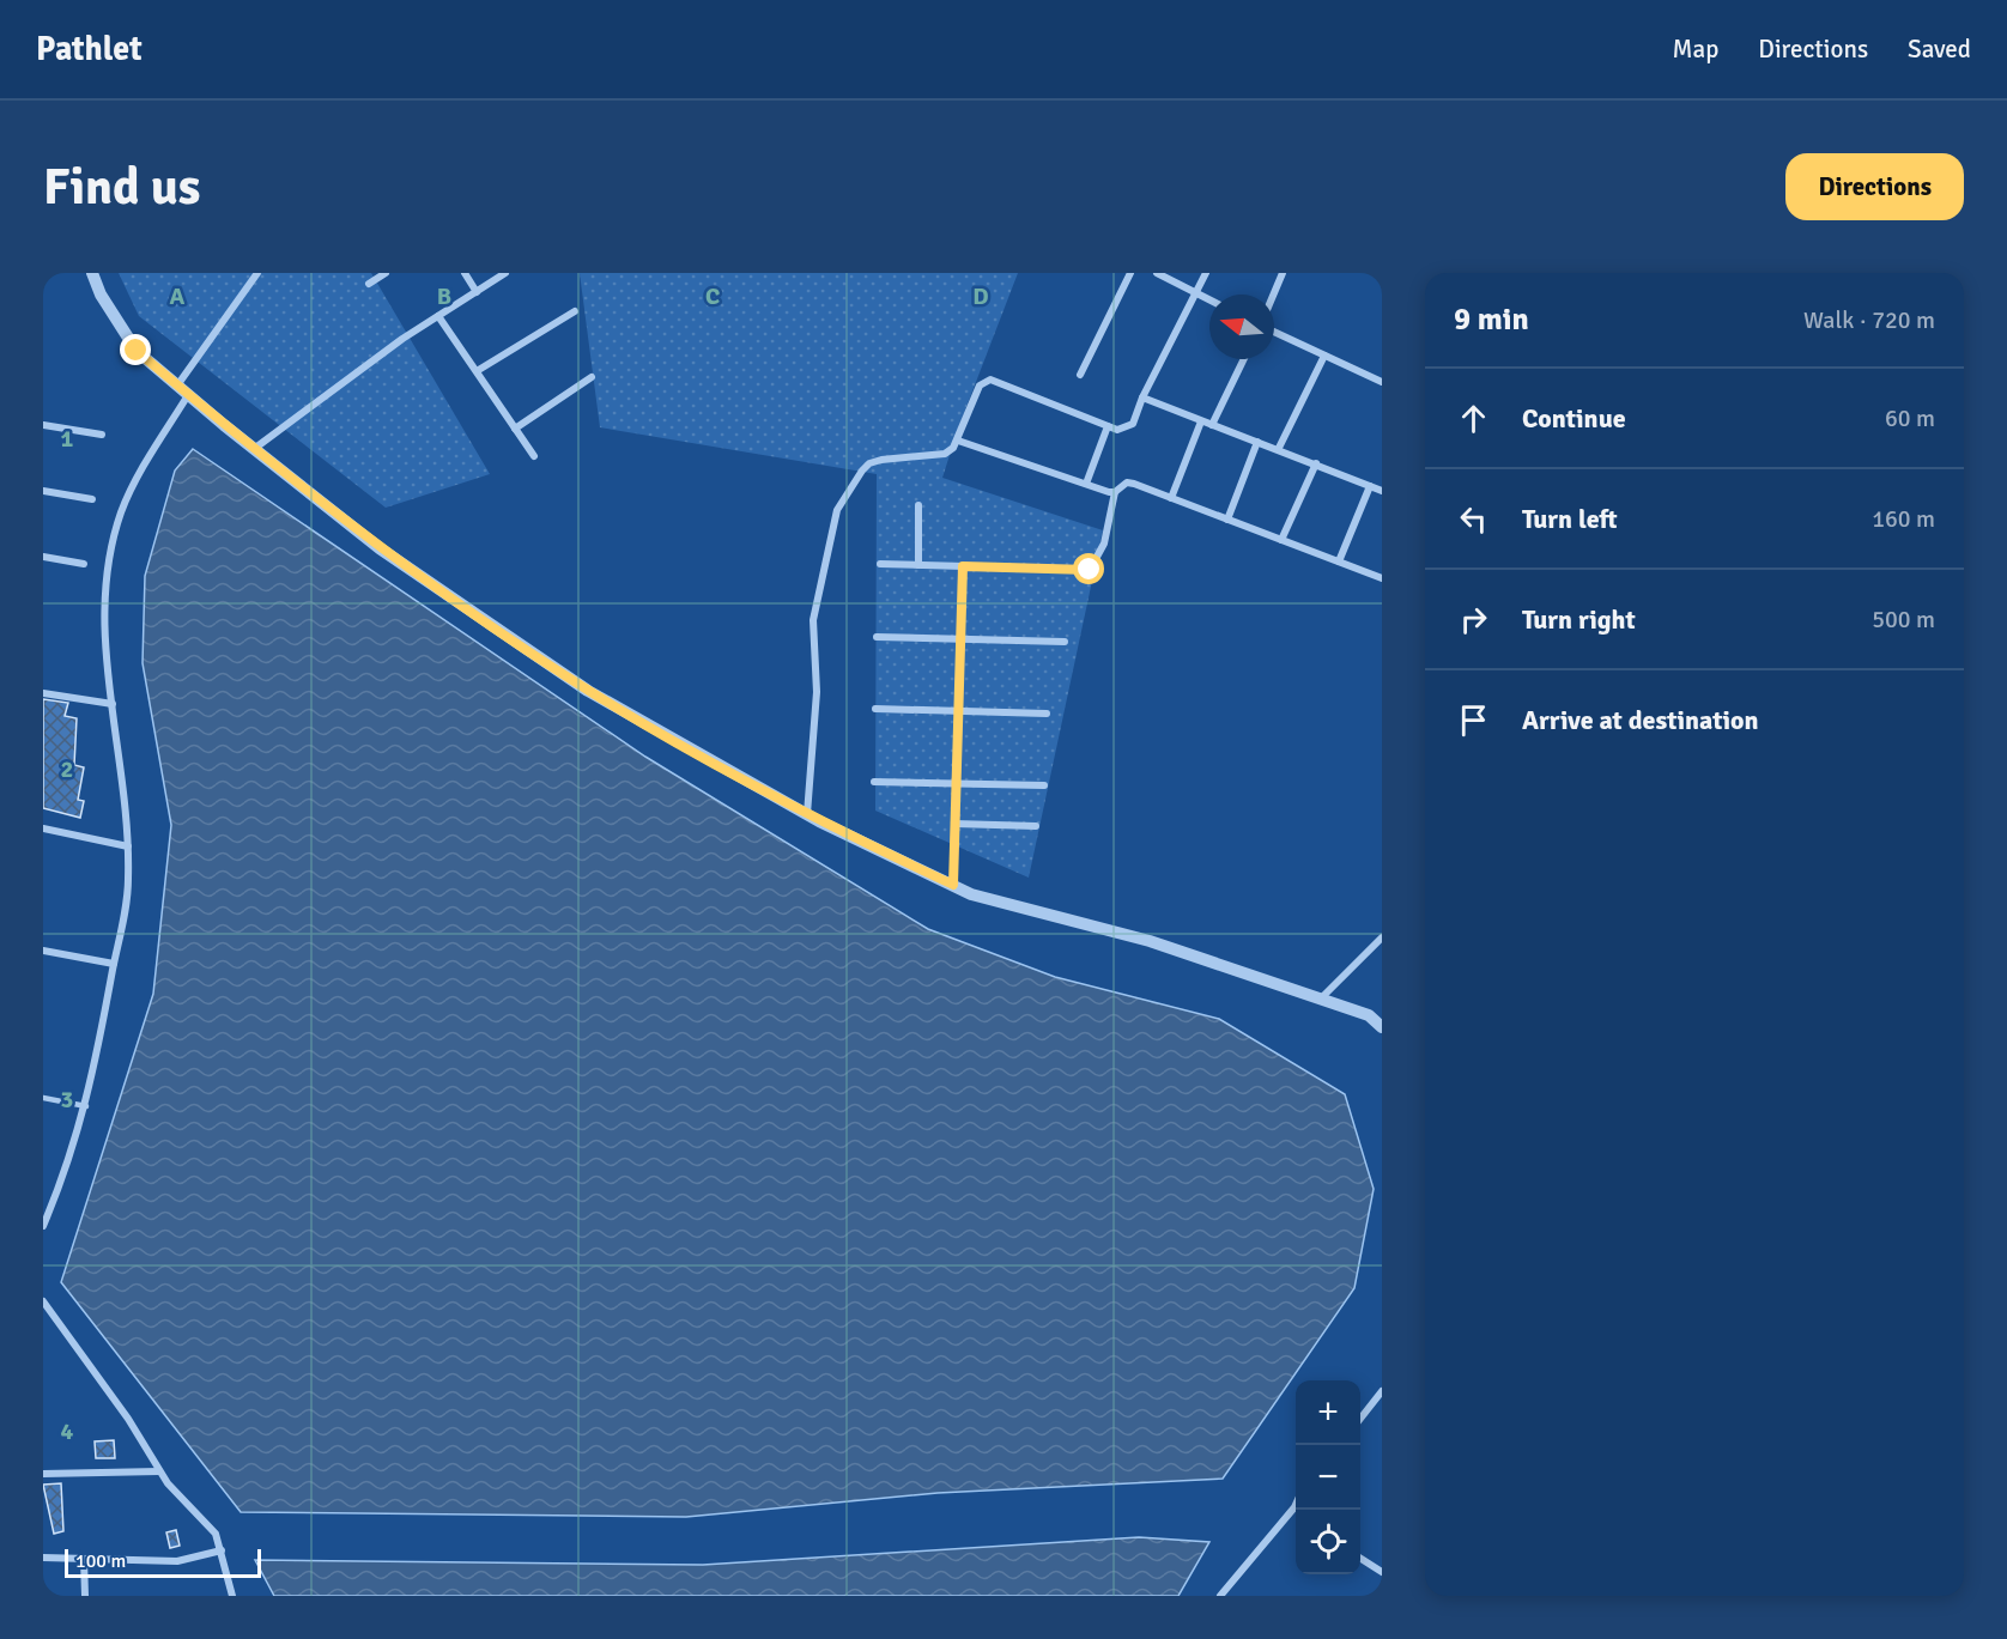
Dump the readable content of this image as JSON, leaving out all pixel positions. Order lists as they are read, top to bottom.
{
  "scale_bar": "100 m",
  "north": "left",
  "page": {
    "header": "Pathlet",
    "nav": ["Map", "Directions", "Saved"],
    "buttons": "Directions",
    "title": "Find us",
    "heading": ["9 min", "Walk · 720 m"],
    "list": [
      ["Continue", "60 m"],
      ["Turn left", "160 m"],
      ["Turn right", "500 m"],
      "Arrive at destination"
    ],
    "map_buttons": ["+", "−"],
    "scale": "100 m"
  },
  "grid": {
    "columns": [
      "A",
      "B",
      "C",
      "D"
    ],
    "rows": [
      "1",
      "2",
      "3",
      "4"
    ]
  }
}
